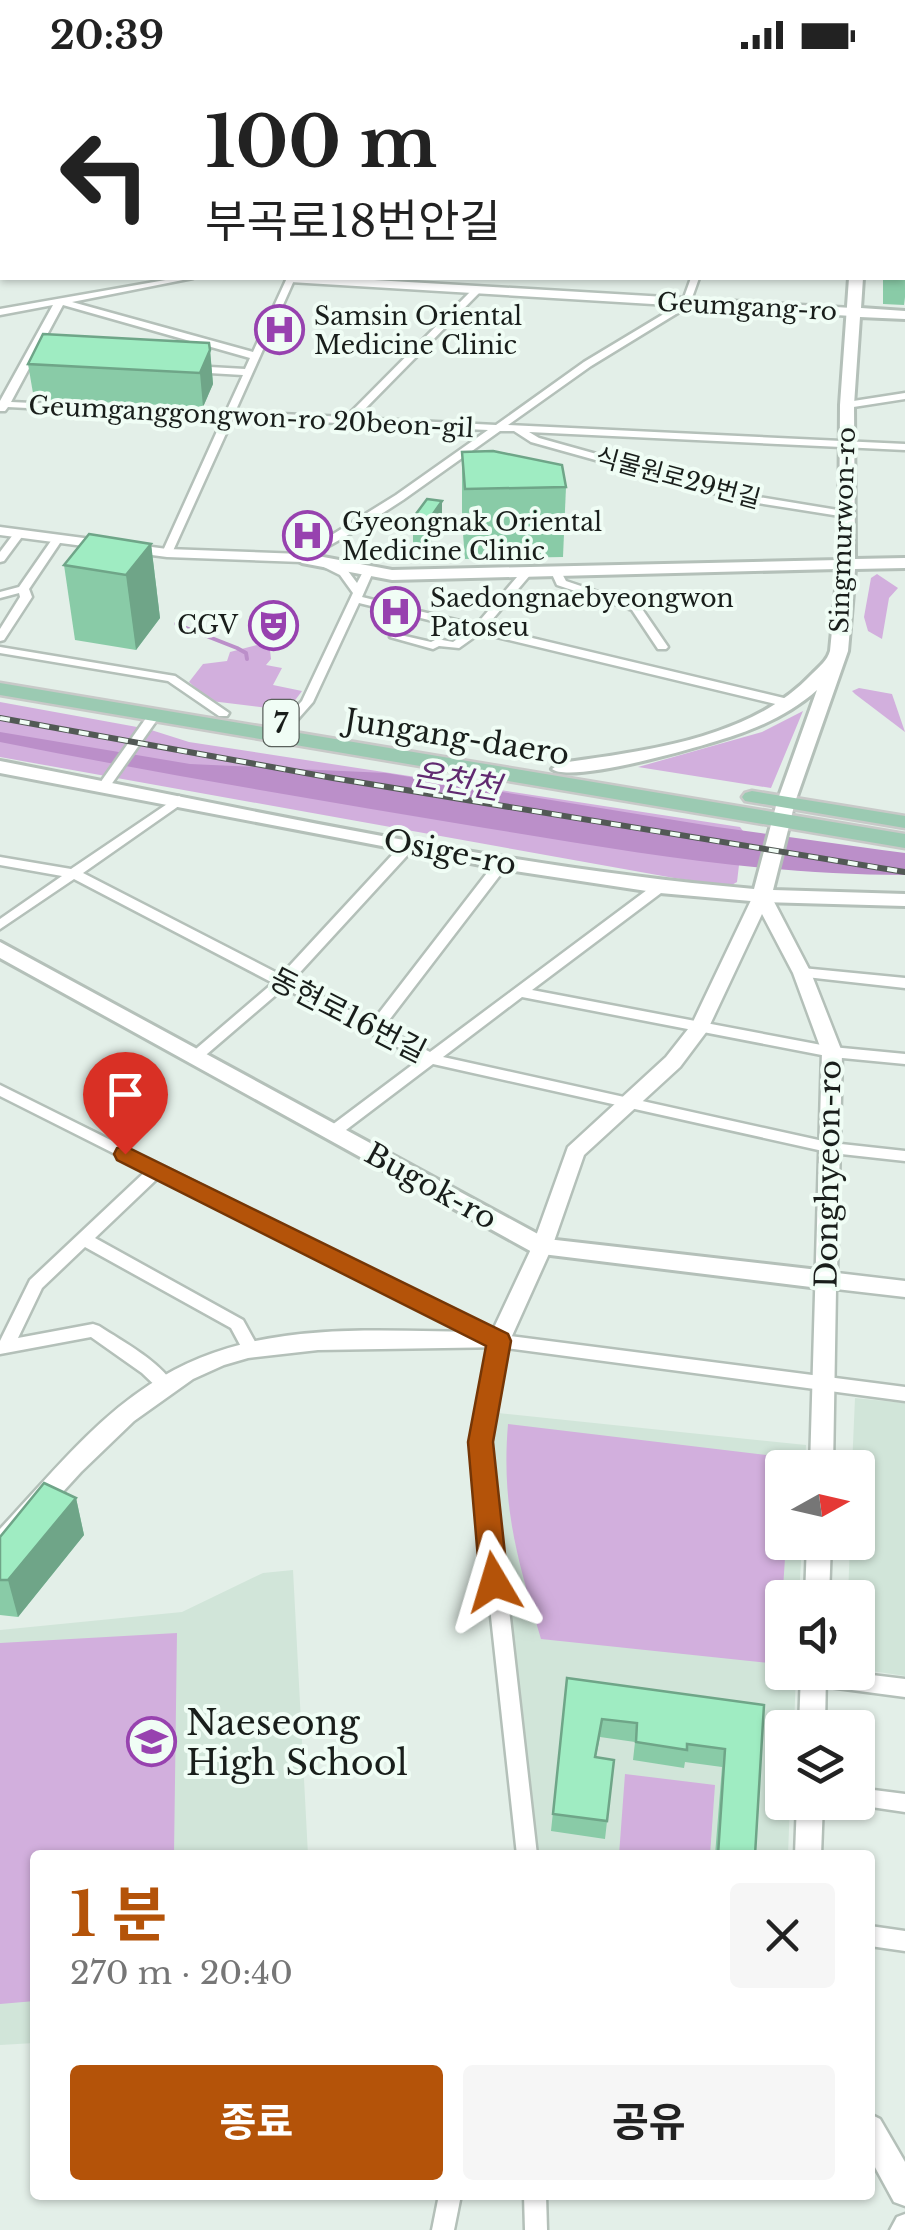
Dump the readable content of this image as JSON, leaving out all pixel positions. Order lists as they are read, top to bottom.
{
  "streets": {
    "main road": [
      "Geumgang-ro",
      "Singmurwon-ro",
      "7",
      "Jungang-daero",
      "Osige-ro",
      "Bugok-ro"
    ],
    "street": [
      "Geumganggongwon-ro 20beon-gil",
      "식물원로29번길",
      "동현로16번길",
      "Donghyeon-ro"
    ]
  },
  "crossings": [
    ["Geumgang-ro", "Singmurwon-ro"],
    ["Geumganggongwon-ro 20beon-gil", "식물원로29번길"],
    ["Geumganggongwon-ro 20beon-gil", "Singmurwon-ro"],
    ["식물원로29번길", "Singmurwon-ro"],
    ["Singmurwon-ro", "Jungang-daero"],
    ["Singmurwon-ro", "Osige-ro"],
    ["Singmurwon-ro", "Donghyeon-ro"],
    ["Osige-ro", "Donghyeon-ro"],
    ["동현로16번길", "Donghyeon-ro"],
    ["Donghyeon-ro", "Bugok-ro"]
  ],
  "water": ["온천천"],
  "places": {
    "hospital": ["Samsin Oriental Medicine Clinic", "Gyeongnak Oriental Medicine Clinic", "Saedongnaebyeongwon Patoseu"],
    "theatre": ["CGV"],
    "school or university": ["Naeseong High School"]
  },
  "north": "right",
  "page": {
    "status": "20:39",
    "turn": ["100 m", "부곡로18번안길"],
    "heading": ["1 분", "270 m · 20:40"],
    "buttons": ["종료", "공유"]
  }
}
